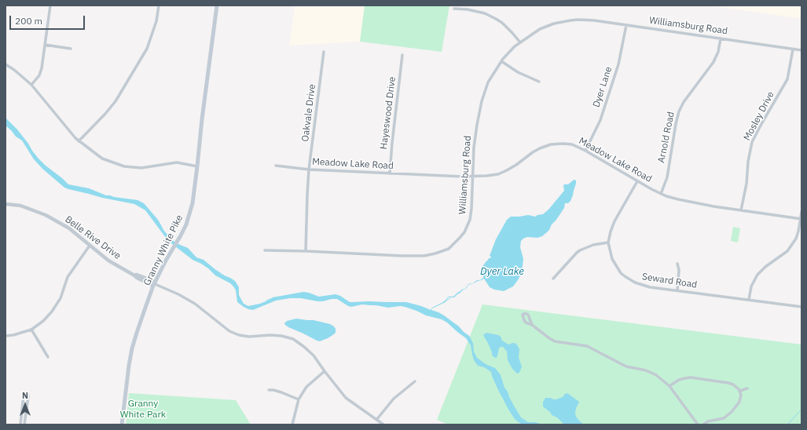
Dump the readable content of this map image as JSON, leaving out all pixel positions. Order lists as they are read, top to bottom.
{
  "streets": {
    "main road": ["Granny White Pike"],
    "street": [
      "Williamsburg Road",
      "Dyer Lane",
      "Oakvale Drive",
      "Hayeswood Drive",
      "Mosley Drive",
      "Arnold Road",
      "Meadow Lake Road",
      "Belle Rive Drive",
      "Seward Road"
    ]
  },
  "crossings": [
    ["Williamsburg Road", "Dyer Lane"],
    ["Williamsburg Road", "Oakvale Drive"],
    ["Williamsburg Road", "Mosley Drive"],
    ["Williamsburg Road", "Arnold Road"],
    ["Williamsburg Road", "Meadow Lake Road"],
    ["Dyer Lane", "Meadow Lake Road"],
    ["Oakvale Drive", "Meadow Lake Road"],
    ["Hayeswood Drive", "Meadow Lake Road"],
    ["Mosley Drive", "Meadow Lake Road"],
    ["Arnold Road", "Meadow Lake Road"],
    ["Meadow Lake Road", "Seward Road"],
    ["Belle Rive Drive", "Granny White Pike"]
  ],
  "water": ["Dyer Lake"],
  "parks": ["Granny White Park"],
  "scale_bar": "200 m",
  "north": "top"
}
